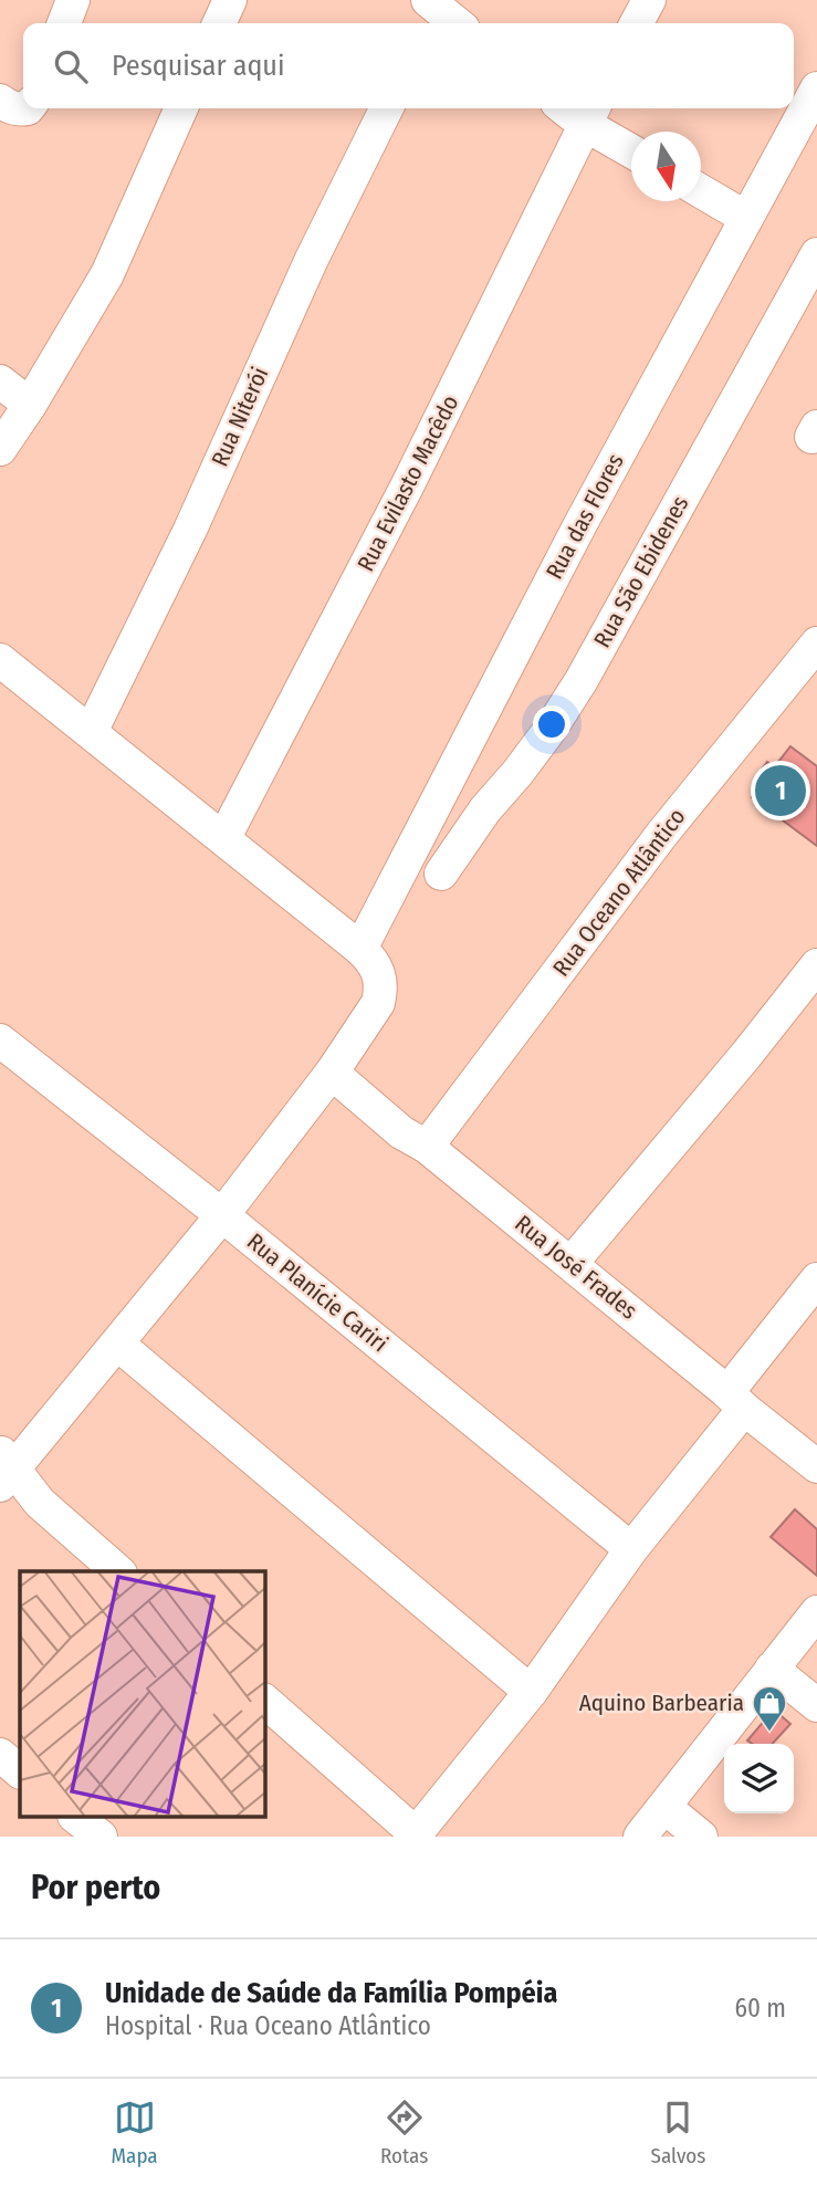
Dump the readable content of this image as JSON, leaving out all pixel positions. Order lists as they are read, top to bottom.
{
  "streets": {
    "street": [
      "Rua Niterói",
      "Rua Evilasto Macêdo",
      "Rua das Flores",
      "Rua São Ebidenes",
      "Rua Oceano Atlântico",
      "Rua José Frades",
      "Rua Planície Cariri"
    ]
  },
  "crossings": [
    ["Rua Oceano Atlântico", "Rua José Frades"]
  ],
  "places": {
    "shop": ["Aquino Barbearia"]
  },
  "north": "bottom",
  "page": {
    "search": "Pesquisar aqui",
    "pins": "1",
    "heading": "Por perto",
    "list": [
      {
        "mark": "1",
        "name": "Unidade de Saúde da Família Pompéia",
        "note": "Hospital · Rua Oceano Atlântico",
        "value": "60 m"
      }
    ],
    "nav": ["Mapa", "Rotas", "Salvos"]
  }
}
